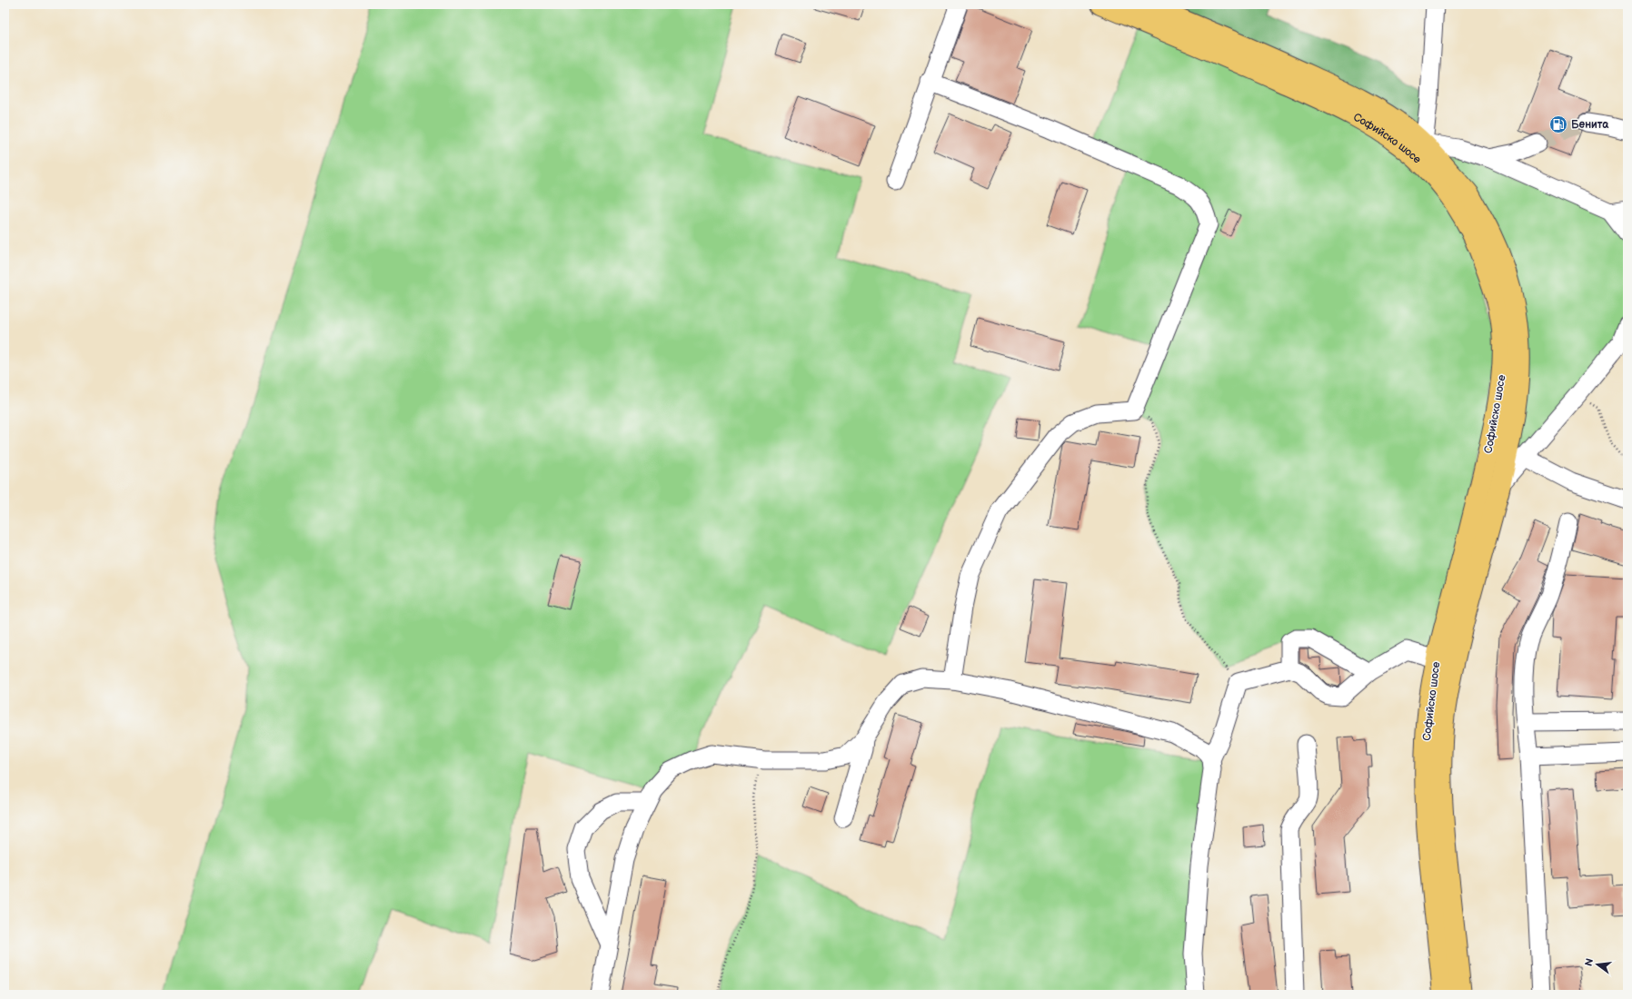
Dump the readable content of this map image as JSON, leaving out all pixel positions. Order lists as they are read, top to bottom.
{
  "streets": {
    "main road": ["Софийско шосе"]
  },
  "places": {
    "fuel station": ["Бенита"]
  },
  "north": "left"
}
